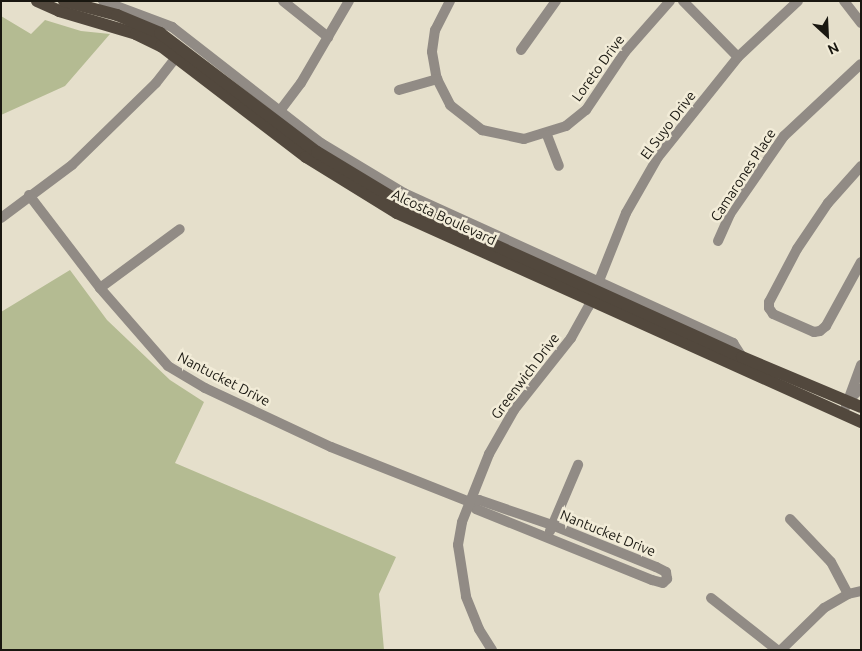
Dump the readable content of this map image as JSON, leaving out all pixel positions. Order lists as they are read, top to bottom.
{
  "streets": {
    "main road": ["Alcosta Boulevard"],
    "street": [
      "Loreto Drive",
      "El Suyo Drive",
      "Camarones Place",
      "Greenwich Drive",
      "Nantucket Drive"
    ]
  },
  "crossings": [
    ["El Suyo Drive", "Alcosta Boulevard"],
    ["El Suyo Drive", "Greenwich Drive"],
    ["Alcosta Boulevard", "Greenwich Drive"],
    ["Greenwich Drive", "Nantucket Drive"]
  ],
  "north": "bottom right"
}
